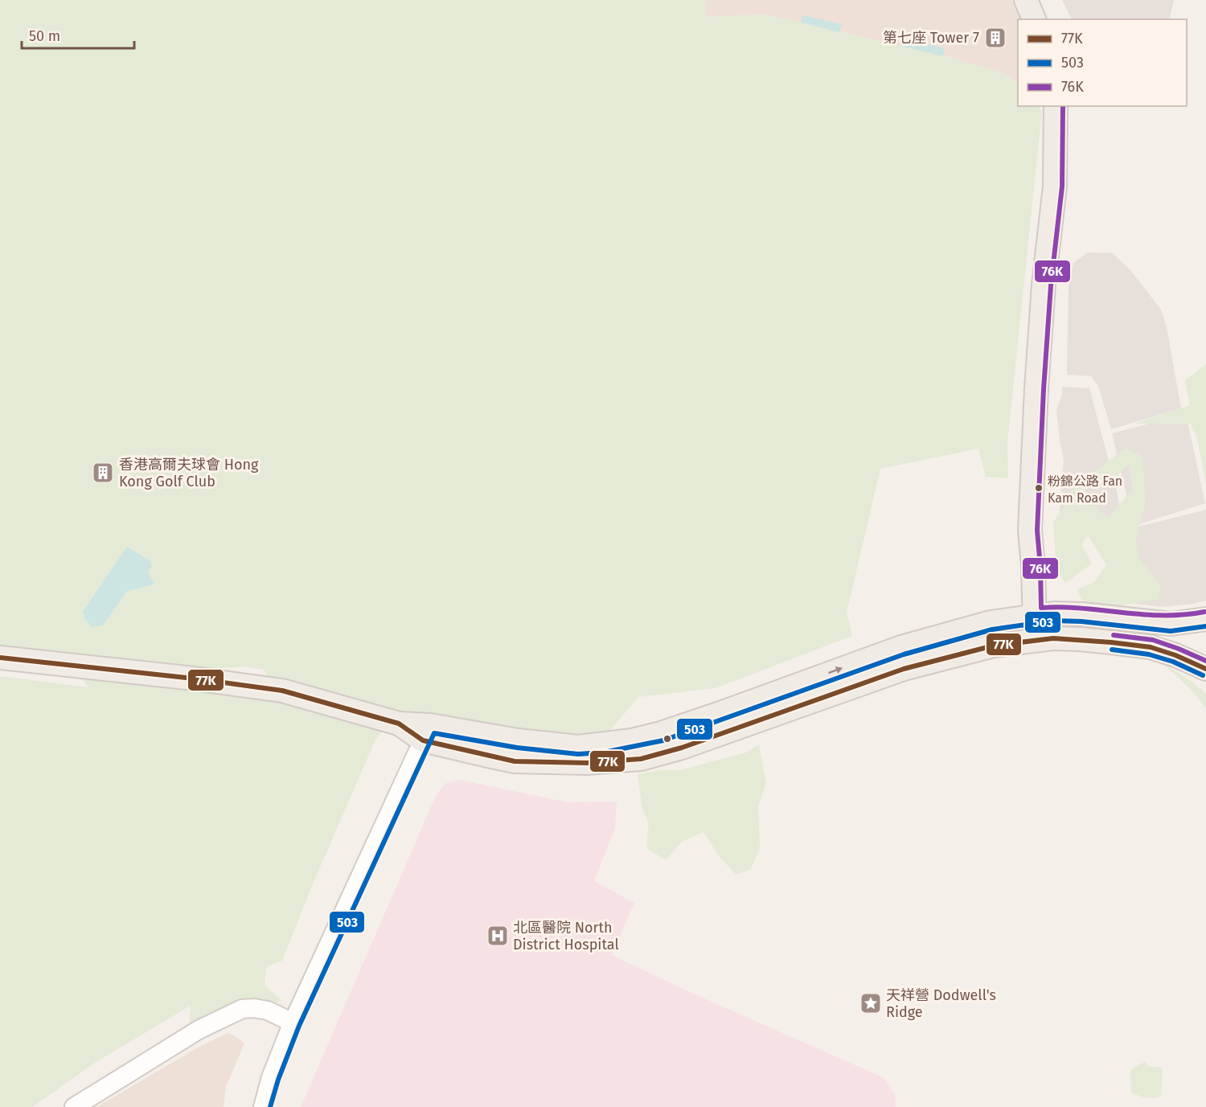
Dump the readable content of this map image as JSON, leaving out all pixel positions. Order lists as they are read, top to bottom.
{
  "places": {
    "building": ["第七座 Tower 7", "香港高爾夫球會 Hong Kong Golf Club"],
    "other": ["粉錦公路 Fan Kam Road"],
    "hospital": ["北區醫院 North District Hospital"],
    "place": ["天祥營 Dodwell's Ridge"]
  },
  "lines": ["transit line 76K", "transit line 503", "transit line 77K"],
  "legend": ["77K", "503", "76K"],
  "scale_bar": "50 m"
}
